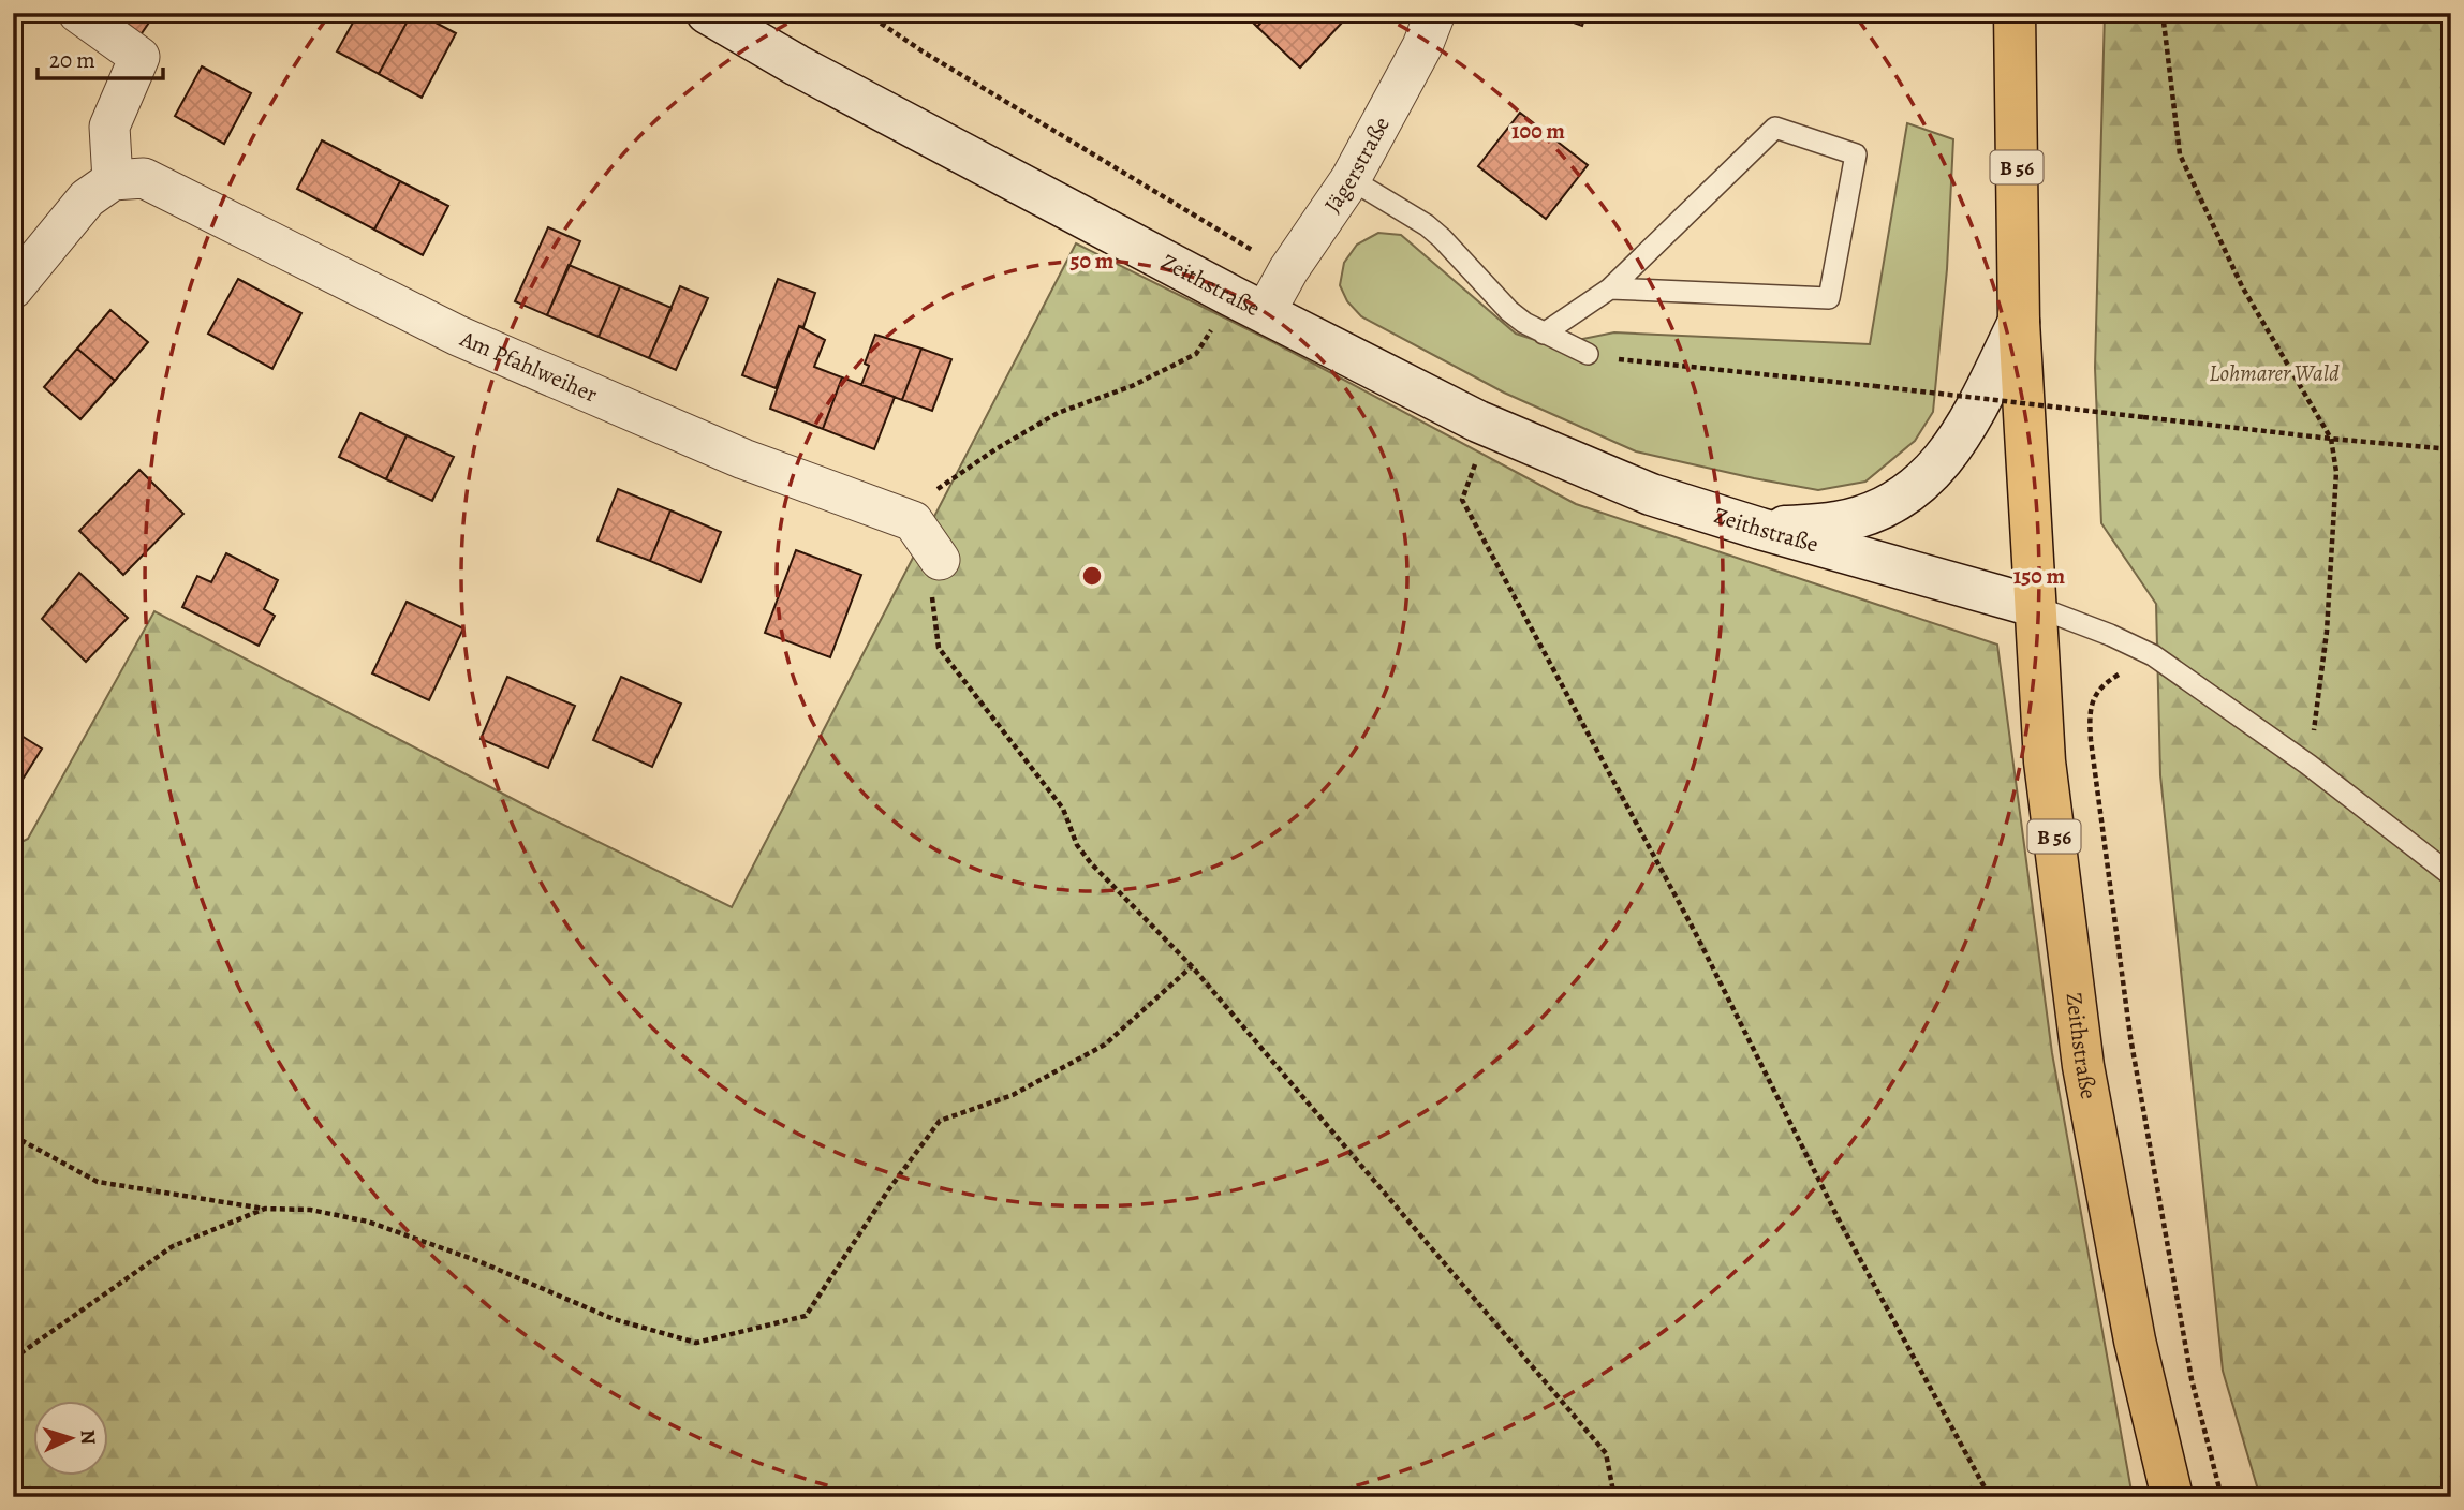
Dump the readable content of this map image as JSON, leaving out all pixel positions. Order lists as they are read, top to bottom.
{
  "streets": {
    "main road": ["B 56", "Zeithstraße"],
    "street": ["Jägerstraße", "Am Pfahlweiher"]
  },
  "crossings": [
    ["Jägerstraße", "Zeithstraße"],
    ["B 56", "Zeithstraße"]
  ],
  "parks": ["Lohmarer Wald"],
  "scale_bar": "20 m",
  "north": "right",
  "rings": ["100 m", "50 m", "150 m"]
}
